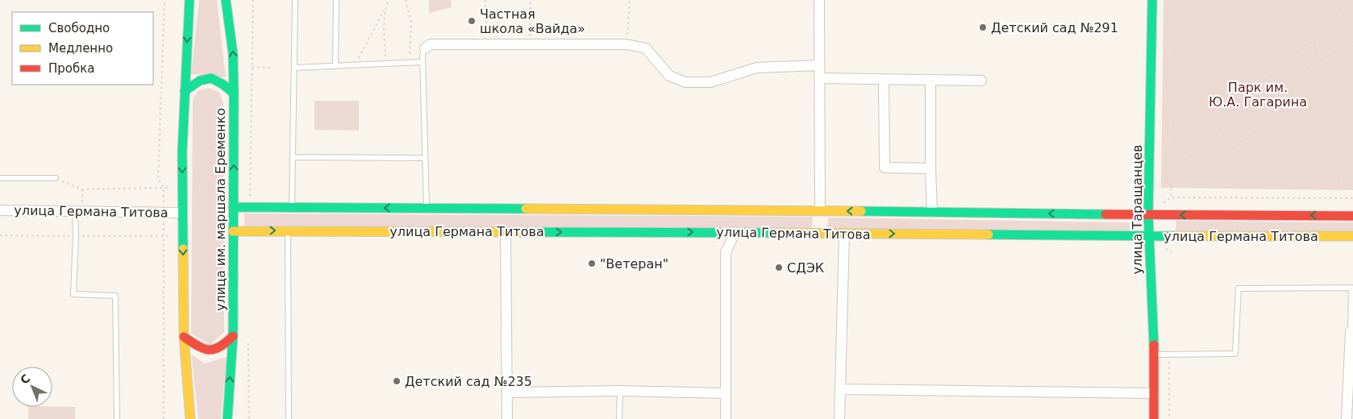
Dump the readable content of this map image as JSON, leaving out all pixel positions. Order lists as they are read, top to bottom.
{
  "streets": {
    "main road": ["улица им. маршала Еременко", "улица Таращанцев", "улица Германа Титова"]
  },
  "crossings": [
    ["улица им. маршала Еременко", "улица Германа Титова"],
    ["улица Таращанцев", "улица Германа Титова"]
  ],
  "parks": ["Парк им. Ю.А. Гагарина"],
  "places": [
    "Частная школа «Вайда»",
    "Детский сад №291",
    "\"Ветеран\"",
    "СДЭК",
    "Детский сад №235"
  ],
  "legend": ["Свободно", "Медленно", "Пробка"],
  "north": "top left"
}
